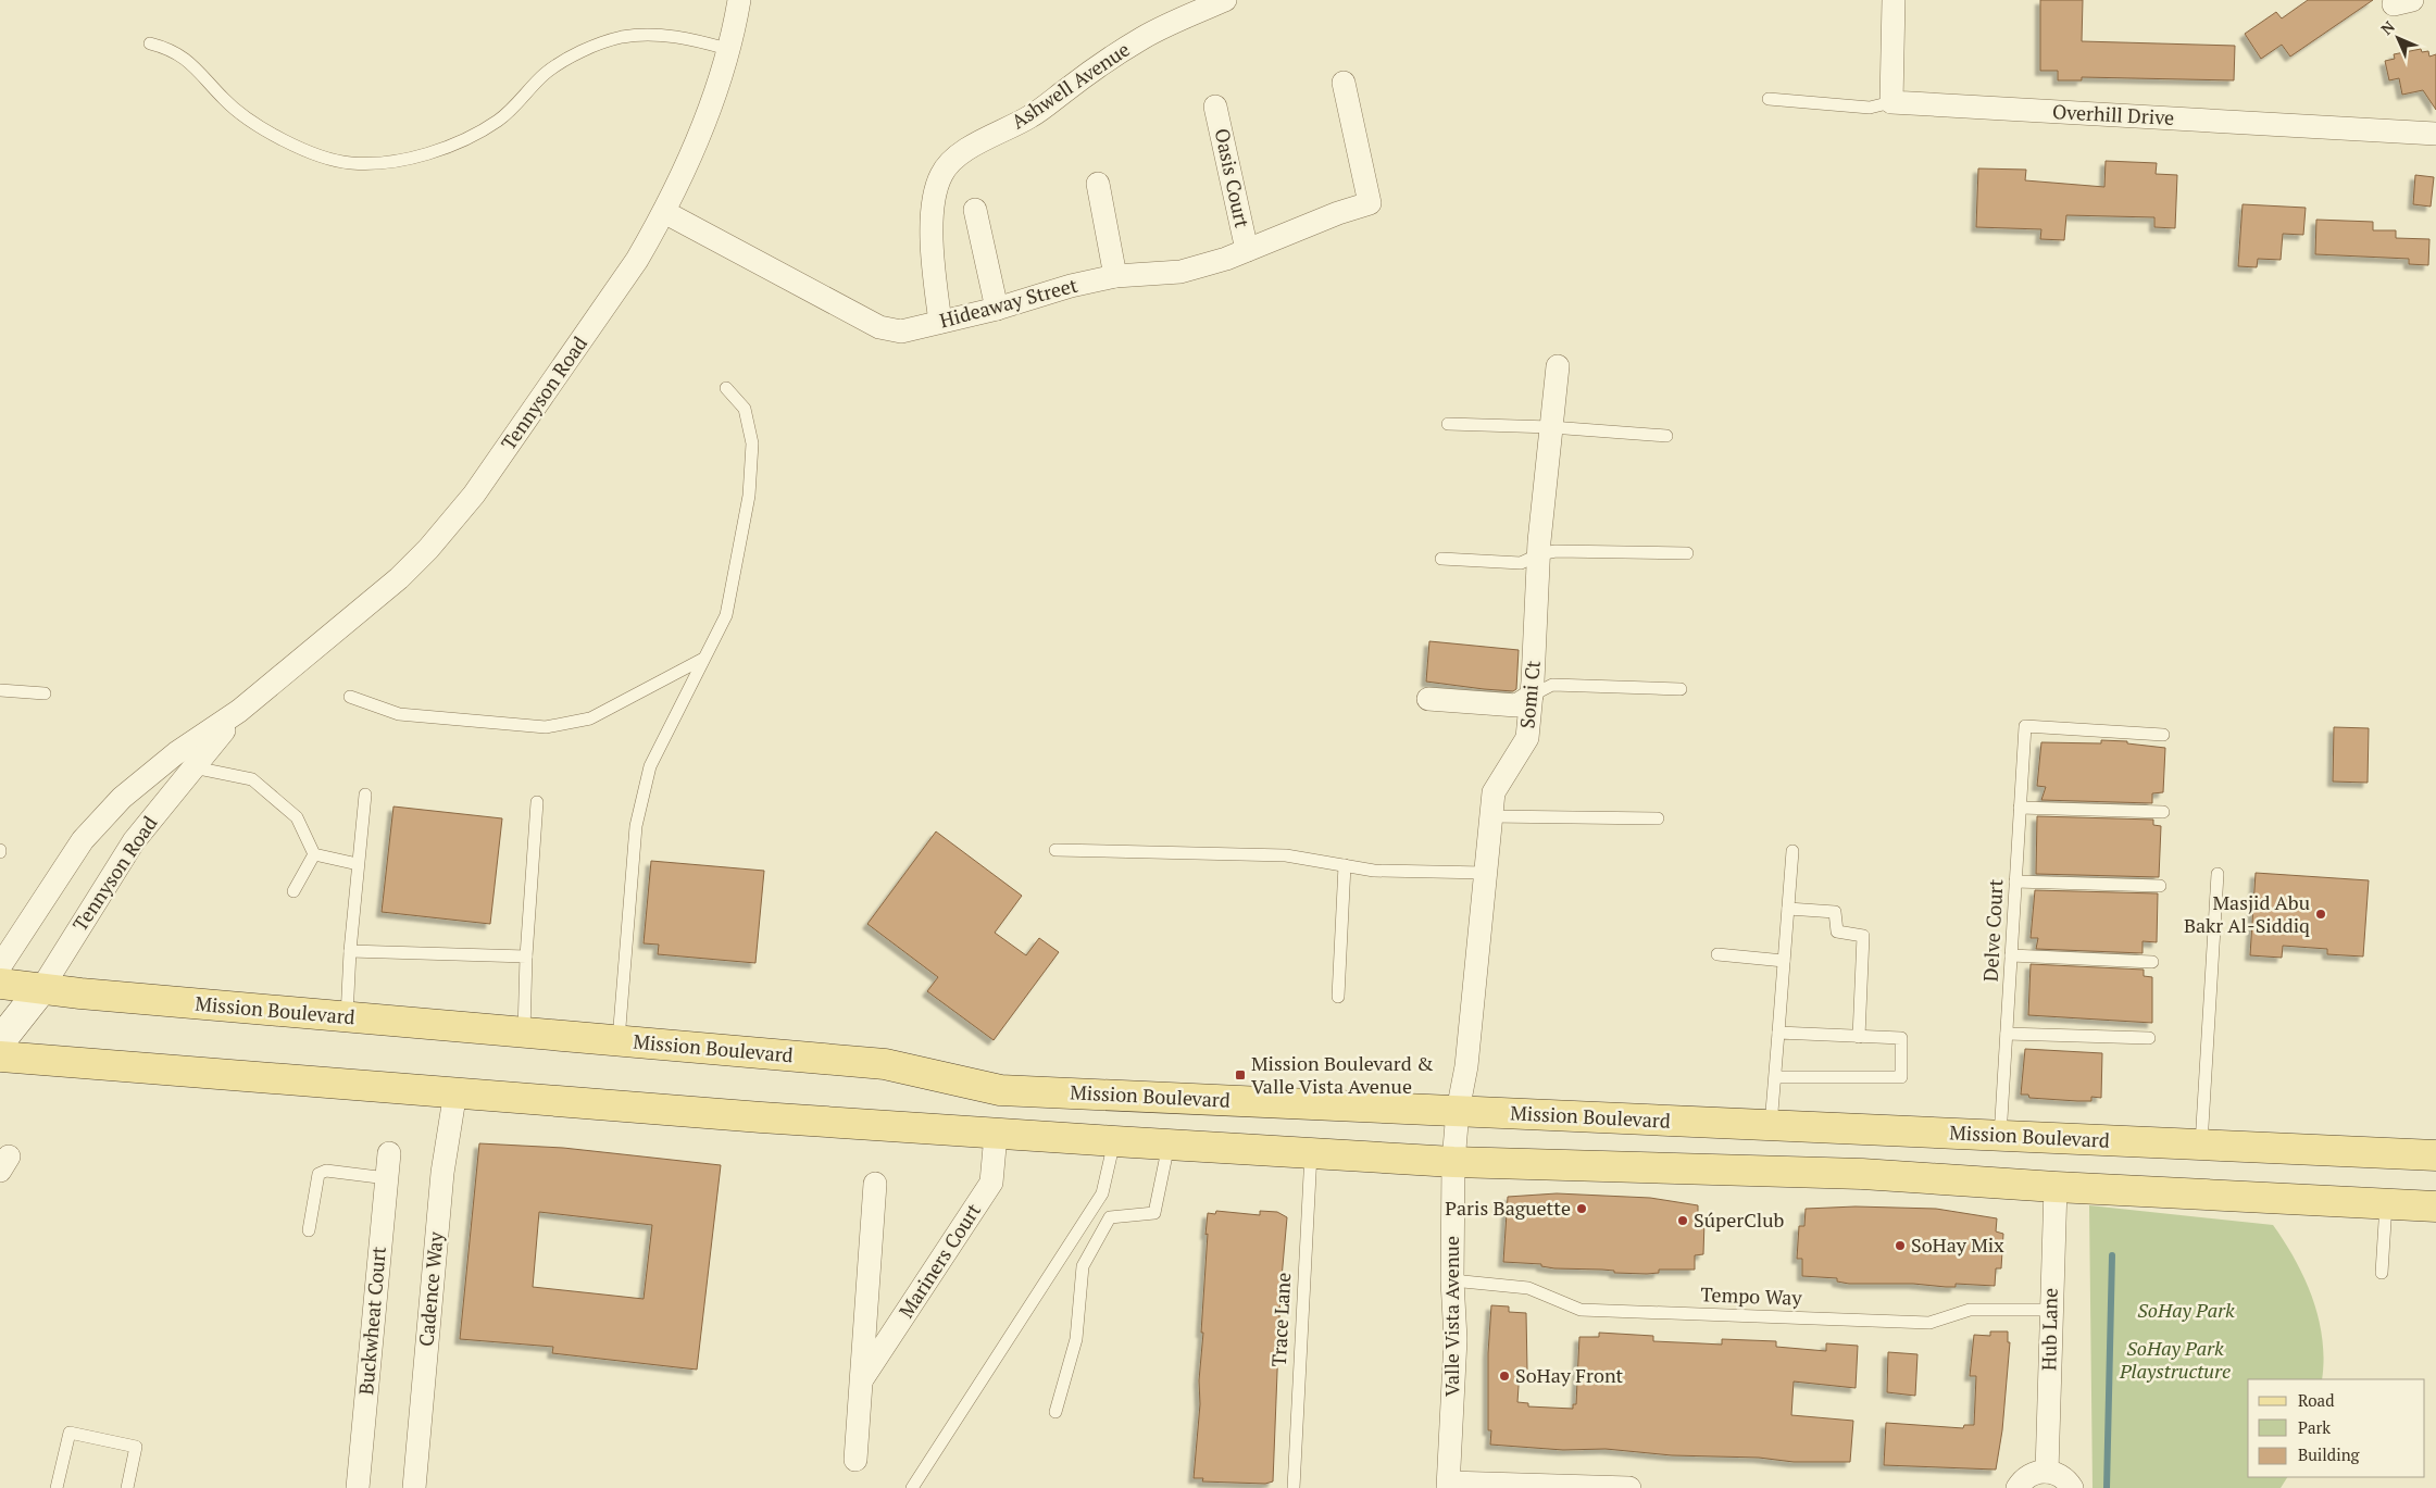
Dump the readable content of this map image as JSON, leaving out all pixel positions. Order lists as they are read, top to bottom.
{
  "streets": {
    "main road": ["Tennyson Road", "Mission Boulevard"],
    "street": [
      "Ashwell Avenue",
      "Overhill Drive",
      "Oasis Court",
      "Hideaway Street",
      "Somi Ct",
      "Mariners Court",
      "Cadence Way",
      "Valle Vista Avenue",
      "Buckwheat Court",
      "Hub Lane"
    ],
    "lane": ["Delve Court", "Tempo Way", "Trace Lane"]
  },
  "crossings": [
    ["Ashwell Avenue", "Hideaway Street"],
    ["Oasis Court", "Hideaway Street"],
    ["Hideaway Street", "Tennyson Road"],
    ["Tennyson Road", "Mission Boulevard"],
    ["Somi Ct", "Mission Boulevard"],
    ["Somi Ct", "Valle Vista Avenue"],
    ["Delve Court", "Mission Boulevard"],
    ["Mission Boulevard", "Valle Vista Avenue"],
    ["Tempo Way", "Valle Vista Avenue"],
    ["Tempo Way", "Hub Lane"]
  ],
  "parks": ["SoHay Park", "SoHay Park Playstructure"],
  "places": {
    "other": [
      "Masjid Abu Bakr Al-Siddiq",
      "Paris Baguette",
      "SúperClub",
      "SoHay Mix",
      "SoHay Front"
    ],
    "transit": ["Mission Boulevard & Valle Vista Avenue"]
  },
  "legend": ["Road", "Park", "Building"],
  "north": "top left"
}
